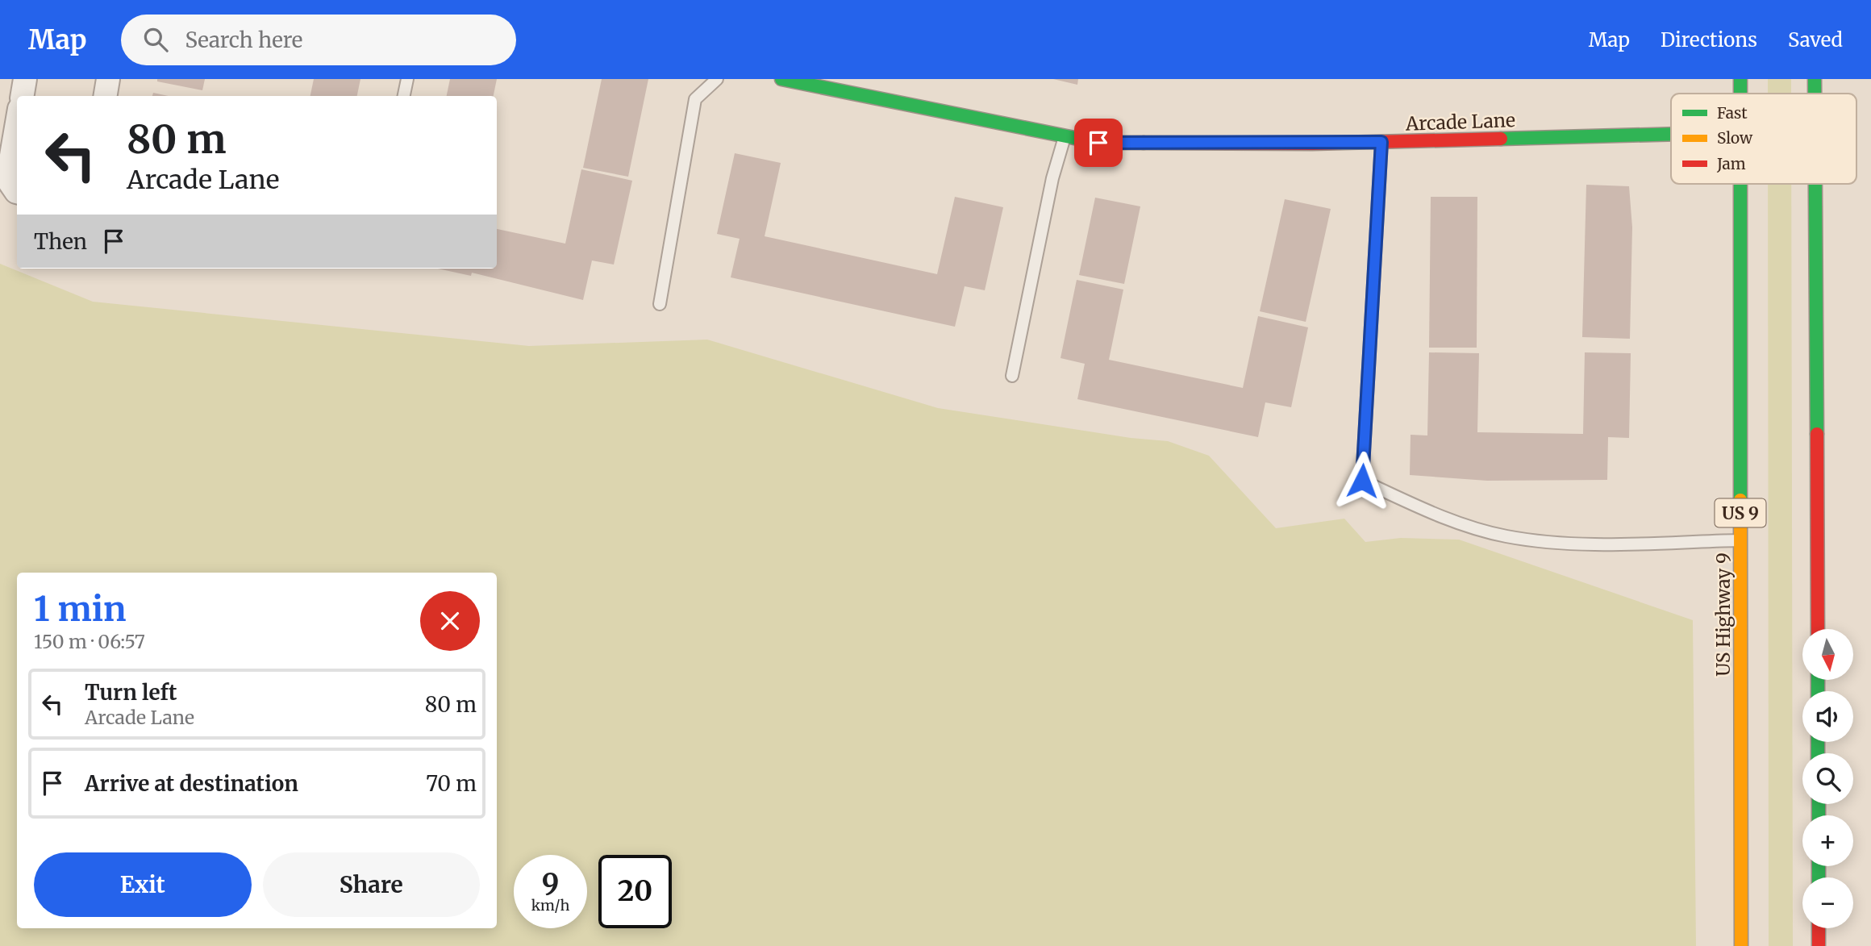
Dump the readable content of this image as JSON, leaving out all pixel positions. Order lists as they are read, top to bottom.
{
  "streets": {
    "main road": ["Arcade Lane", "US 9", "US Highway 9"]
  },
  "legend": ["Fast", "Slow", "Jam"],
  "north": "bottom",
  "page": {
    "header": "Map",
    "search": "Search here",
    "nav": ["Map", "Directions", "Saved"],
    "turn": ["80 m", "Arcade Lane"],
    "then": "Then",
    "heading": ["1 min", "150 m · 06:57"],
    "map_buttons": ["+", "−"],
    "list": [
      {
        "name": "Turn left",
        "note": "Arcade Lane",
        "value": "80 m"
      },
      {
        "name": "Arrive at destination",
        "value": "70 m"
      }
    ],
    "buttons": ["Exit", "Share"],
    "speed": "9 km/h",
    "limit": "20"
  }
}
